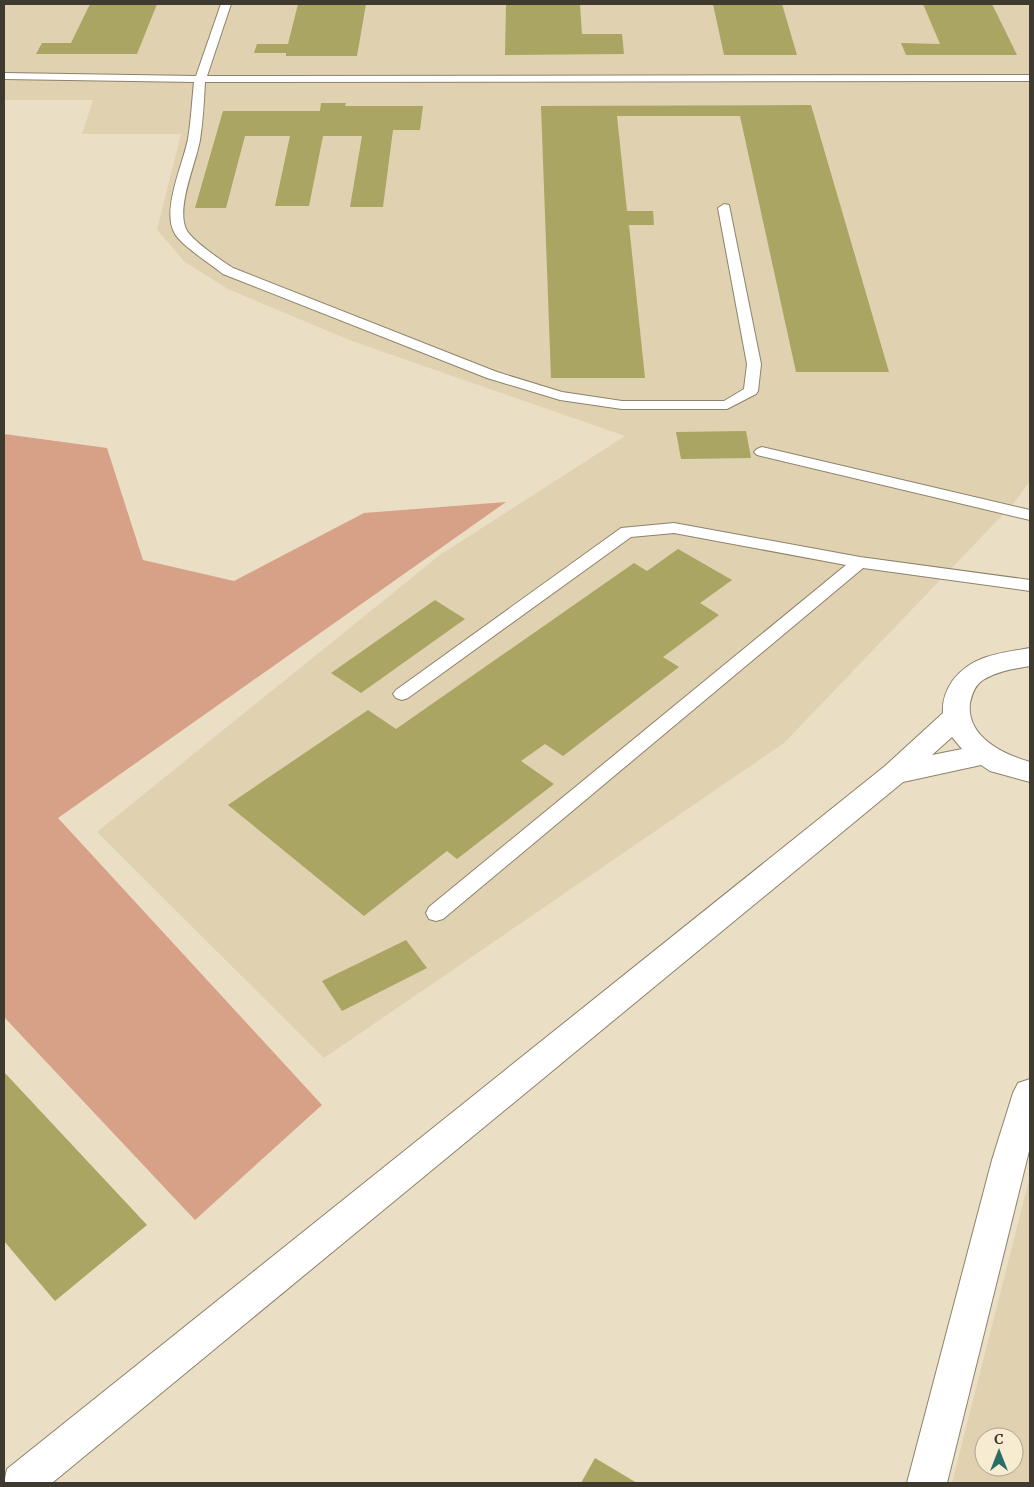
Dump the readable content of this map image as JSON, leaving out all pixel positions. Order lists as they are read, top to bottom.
{
  "north": "top"
}
